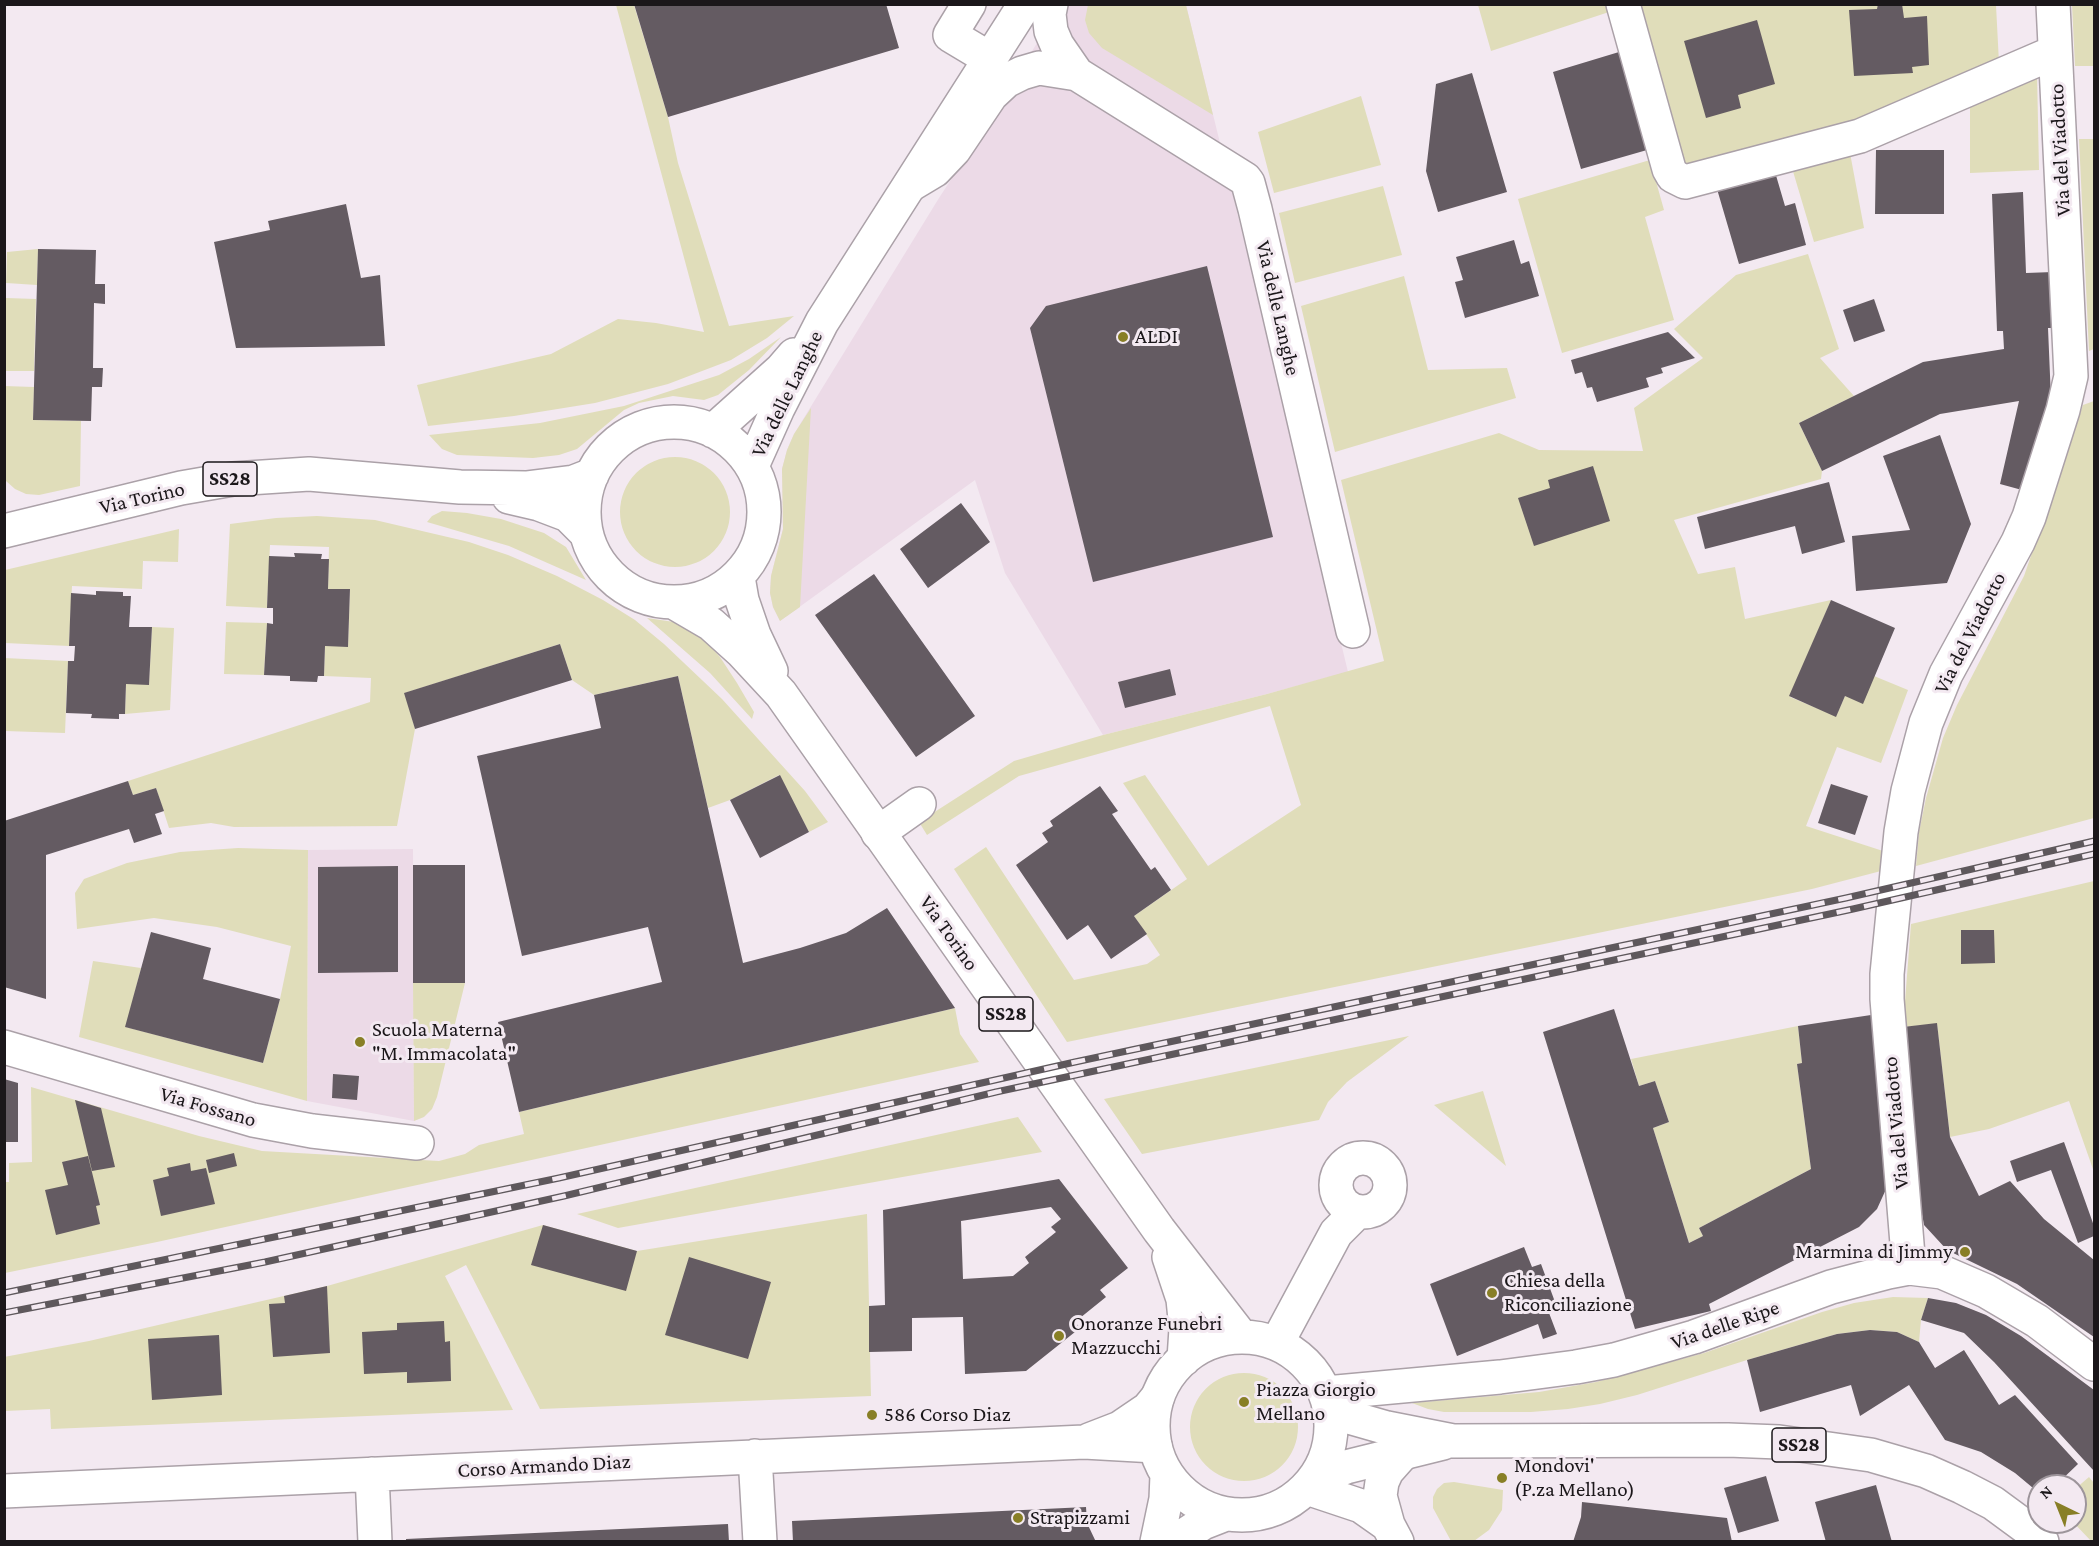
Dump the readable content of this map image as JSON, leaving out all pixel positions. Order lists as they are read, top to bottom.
{
  "streets": {
    "street": [
      "Via del Viadotto",
      "Via delle Langhe",
      "SS28",
      "Via Torino",
      "Via Fossano",
      "Via delle Ripe",
      "Corso Armando Diaz"
    ]
  },
  "crossings": [
    ["Via del Viadotto", "Via delle Ripe"],
    ["Via delle Langhe", "Via Torino"],
    ["SS28", "Via Torino"],
    ["SS28", "Via delle Ripe"],
    ["SS28", "Corso Armando Diaz"],
    ["Via Torino", "Via delle Ripe"],
    ["Via Torino", "Corso Armando Diaz"],
    ["Via delle Ripe", "Corso Armando Diaz"]
  ],
  "places": [
    "ALDI",
    "Scuola Materna \"M. Immacolata\"",
    "Marmina di Jimmy",
    "Chiesa della Riconciliazione",
    "Onoranze Funebri Mazzucchi",
    "Piazza Giorgio Mellano",
    "586 Corso Diaz",
    "Mondovi' (P.za Mellano)",
    "Strapizzami"
  ],
  "north": "top left"
}
